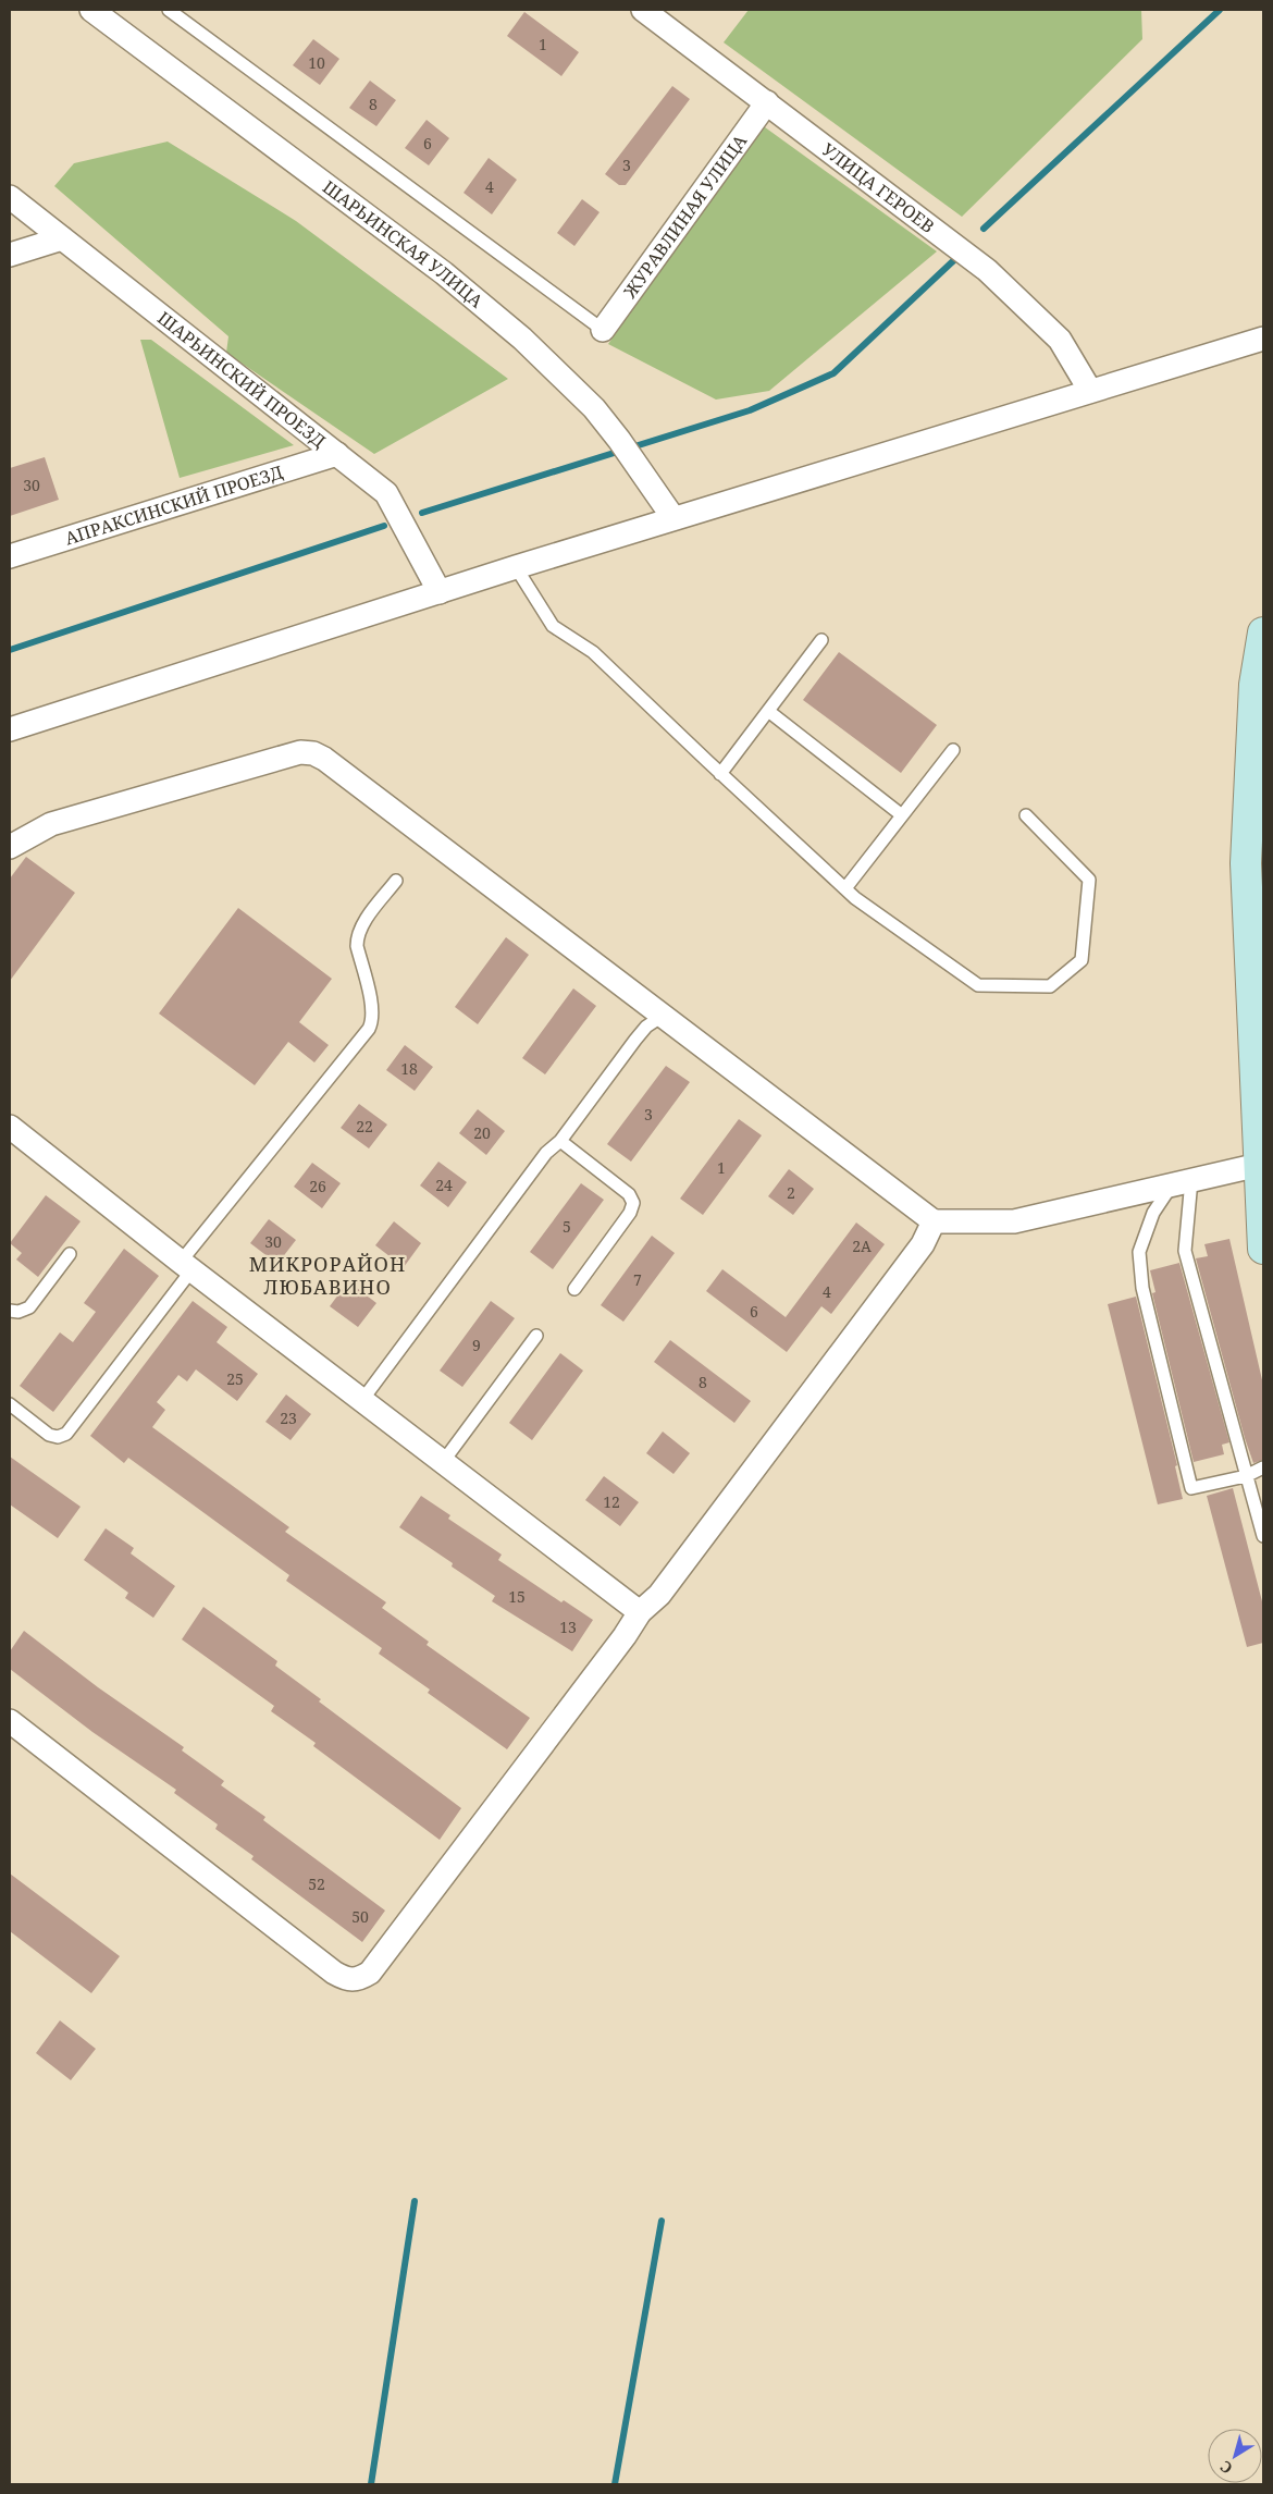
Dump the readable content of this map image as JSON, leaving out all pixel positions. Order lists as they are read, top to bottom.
{
  "streets": {
    "street": [
      "УЛИЦА ГЕРОЕВ",
      "ЖУРАВЛИНАЯ УЛИЦА",
      "ШАРЬИНСКАЯ УЛИЦА",
      "ШАРЬИНСКИЙ ПРОЕЗД",
      "АПРАКСИНСКИЙ ПРОЕЗД"
    ]
  },
  "crossings": [
    ["УЛИЦА ГЕРОЕВ", "ЖУРАВЛИНАЯ УЛИЦА"],
    ["ШАРЬИНСКИЙ ПРОЕЗД", "АПРАКСИНСКИЙ ПРОЕЗД"]
  ],
  "districts": ["МИКРОРАЙОН ЛЮБАВИНО"],
  "house_numbers": [
    "1",
    "10",
    "8",
    "6",
    "3",
    "4",
    "30",
    "18",
    "3",
    "22",
    "20",
    "1",
    "24",
    "26",
    "2",
    "5",
    "30",
    "2А",
    "7",
    "4",
    "6",
    "9",
    "25",
    "8",
    "23",
    "12",
    "15",
    "13",
    "52",
    "50"
  ],
  "north": "bottom left"
}
